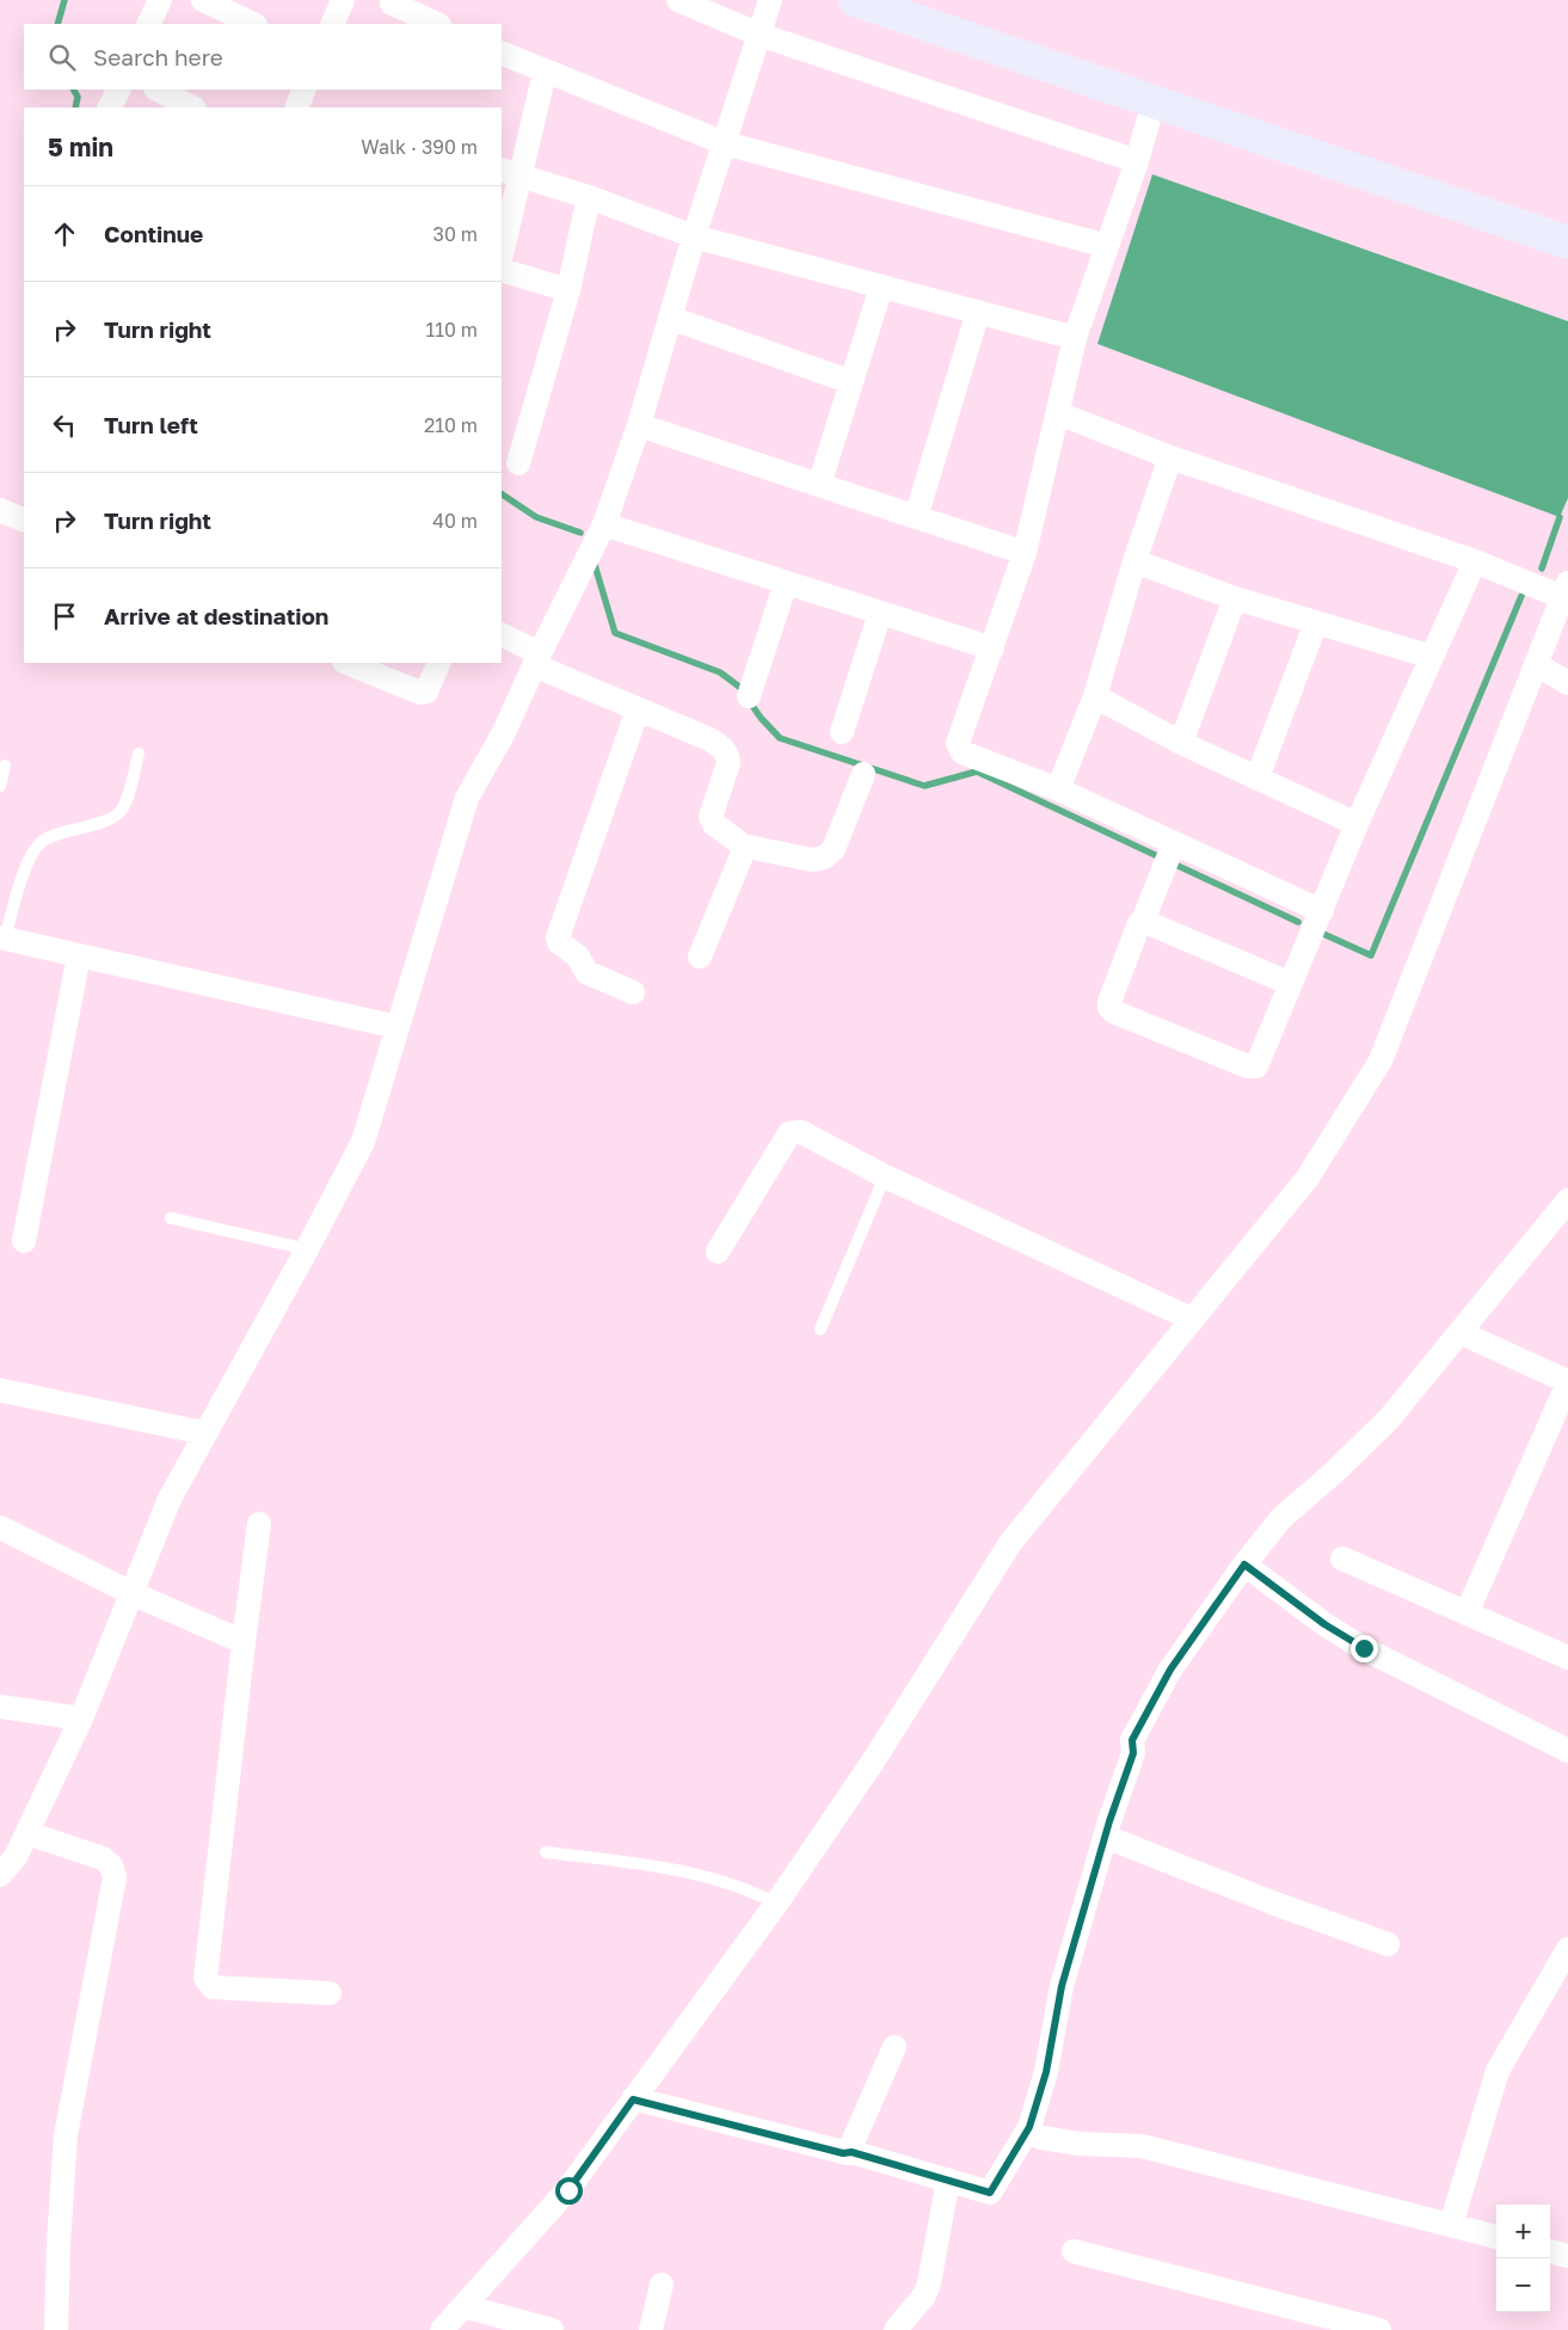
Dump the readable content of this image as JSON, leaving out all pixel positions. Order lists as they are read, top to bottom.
{
  "page": {
    "search": "Search here",
    "heading": ["5 min", "Walk · 390 m"],
    "list": [
      ["Continue", "30 m"],
      ["Turn right", "110 m"],
      ["Turn left", "210 m"],
      ["Turn right", "40 m"],
      "Arrive at destination"
    ],
    "map_buttons": ["+", "−"]
  }
}
